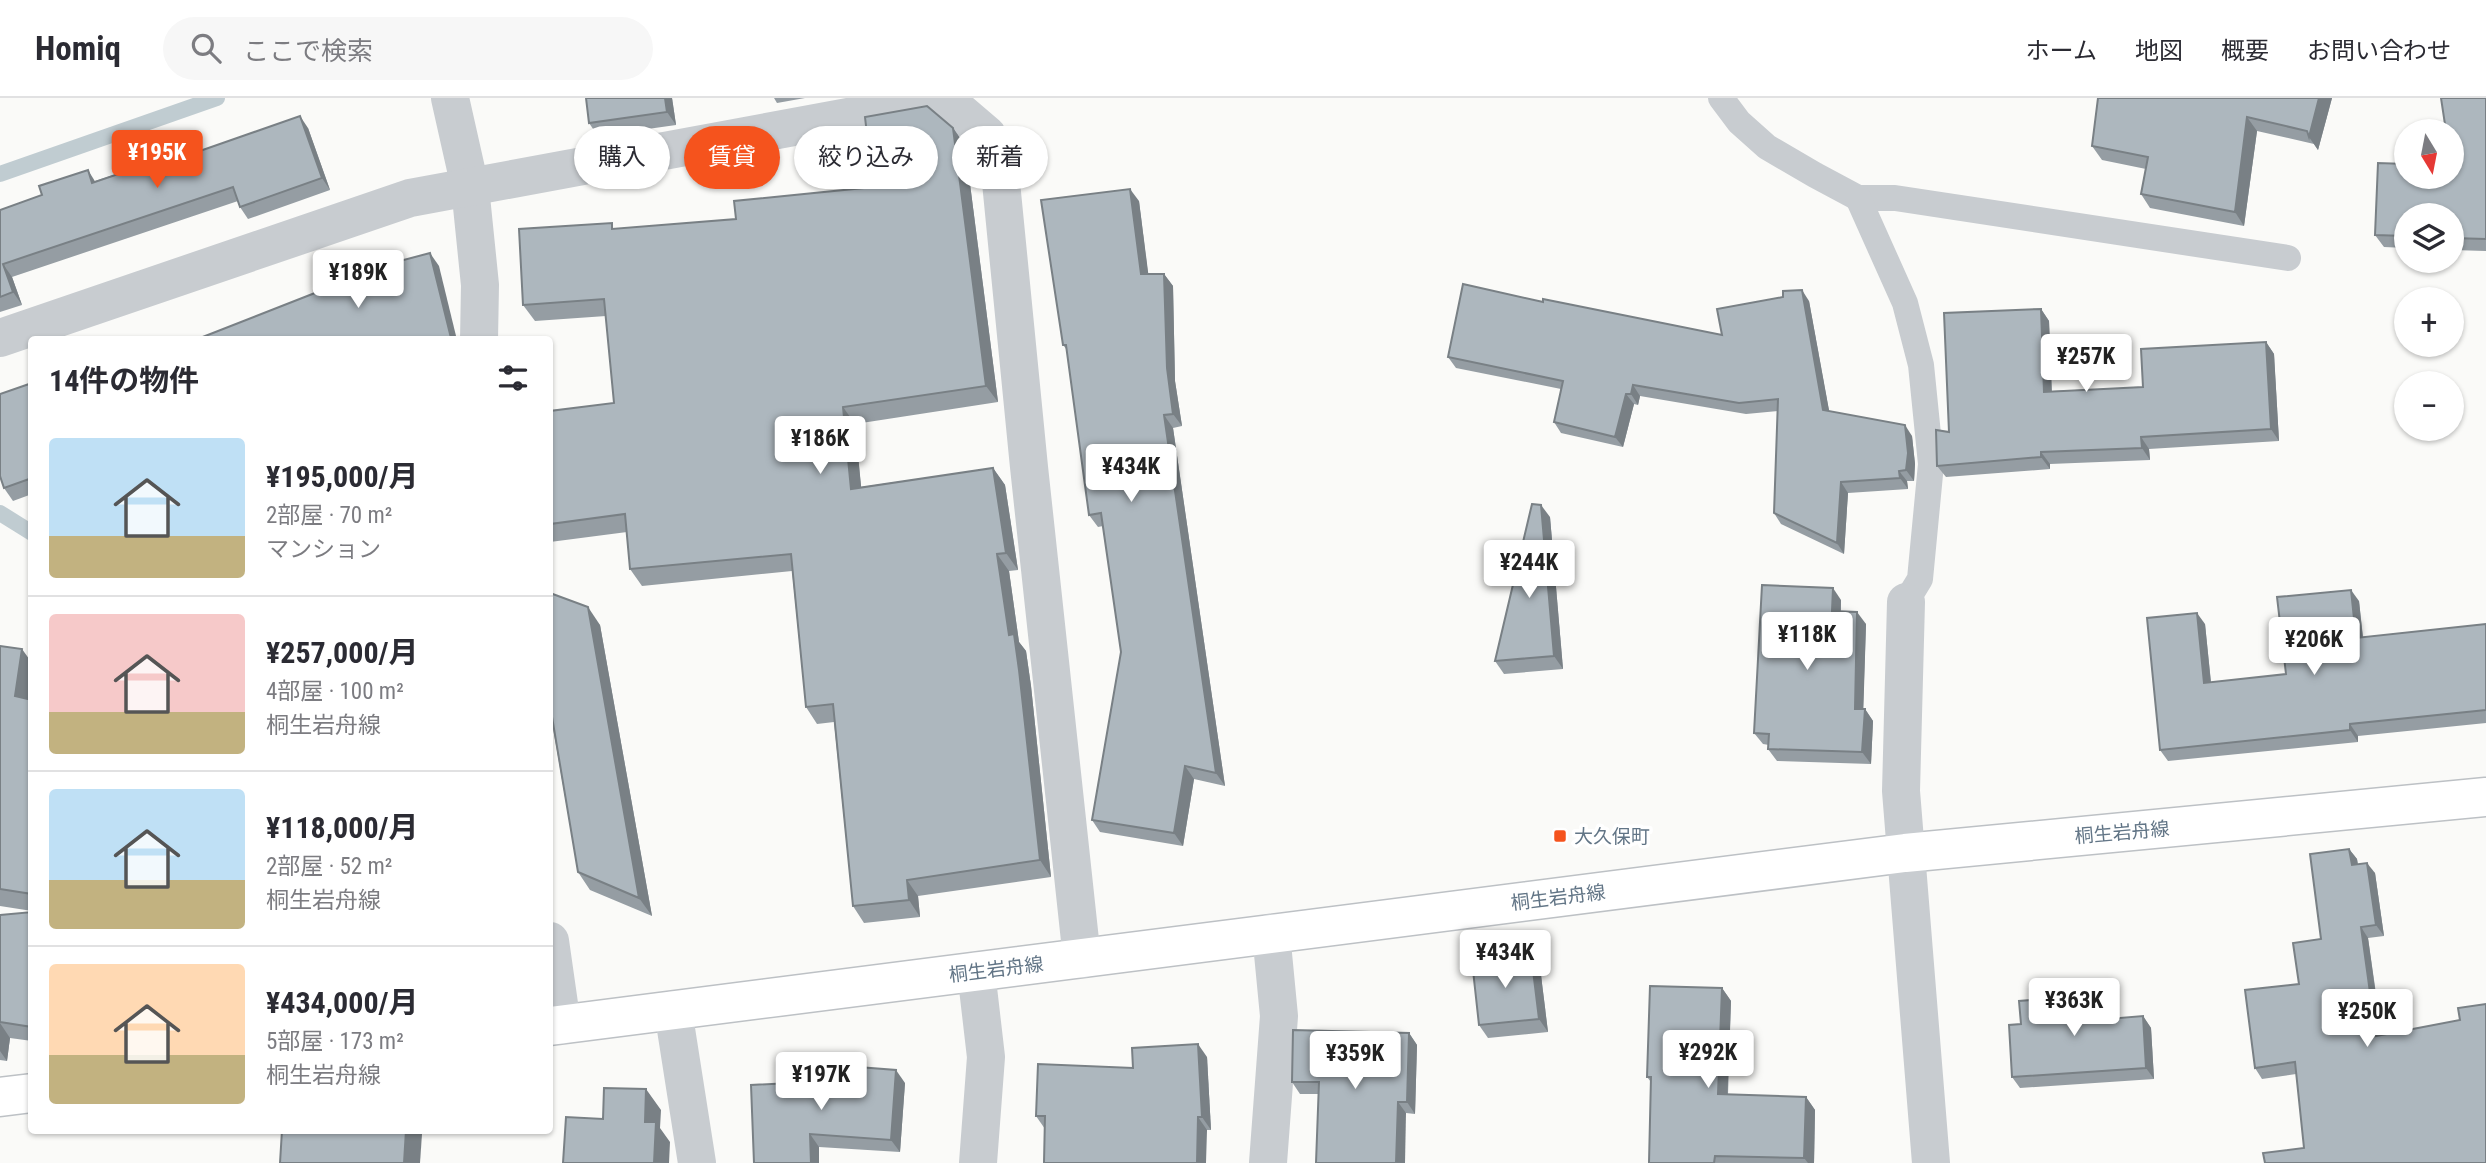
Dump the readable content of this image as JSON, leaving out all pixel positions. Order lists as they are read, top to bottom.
{
  "streets": {
    "main road": ["桐生岩舟線"]
  },
  "places": {
    "transit": ["大久保町"]
  },
  "north": "bottom",
  "page": {
    "header": "Homiq",
    "search": "ここで検索",
    "nav": [
      "ホーム",
      "地図",
      "概要",
      "お問い合わせ"
    ],
    "map_buttons": ["+", "−"],
    "chip": [
      "購入",
      "賃貸",
      "絞り込み",
      "新着"
    ],
    "price": [
      "¥195K",
      "¥189K",
      "¥257K",
      "¥186K",
      "¥434K",
      "¥244K",
      "¥118K",
      "¥206K",
      "¥434K",
      "¥363K",
      "¥250K",
      "¥292K",
      "¥359K",
      "¥197K"
    ],
    "heading": "14件の物件",
    "list": [
      {
        "name": "¥195,000/月",
        "note": "2部屋 · 70 m² · マンション"
      },
      {
        "name": "¥257,000/月",
        "note": "4部屋 · 100 m² · 桐生岩舟線"
      },
      {
        "name": "¥118,000/月",
        "note": "2部屋 · 52 m² · 桐生岩舟線"
      },
      {
        "name": "¥434,000/月",
        "note": "5部屋 · 173 m² · 桐生岩舟線"
      }
    ]
  }
}
